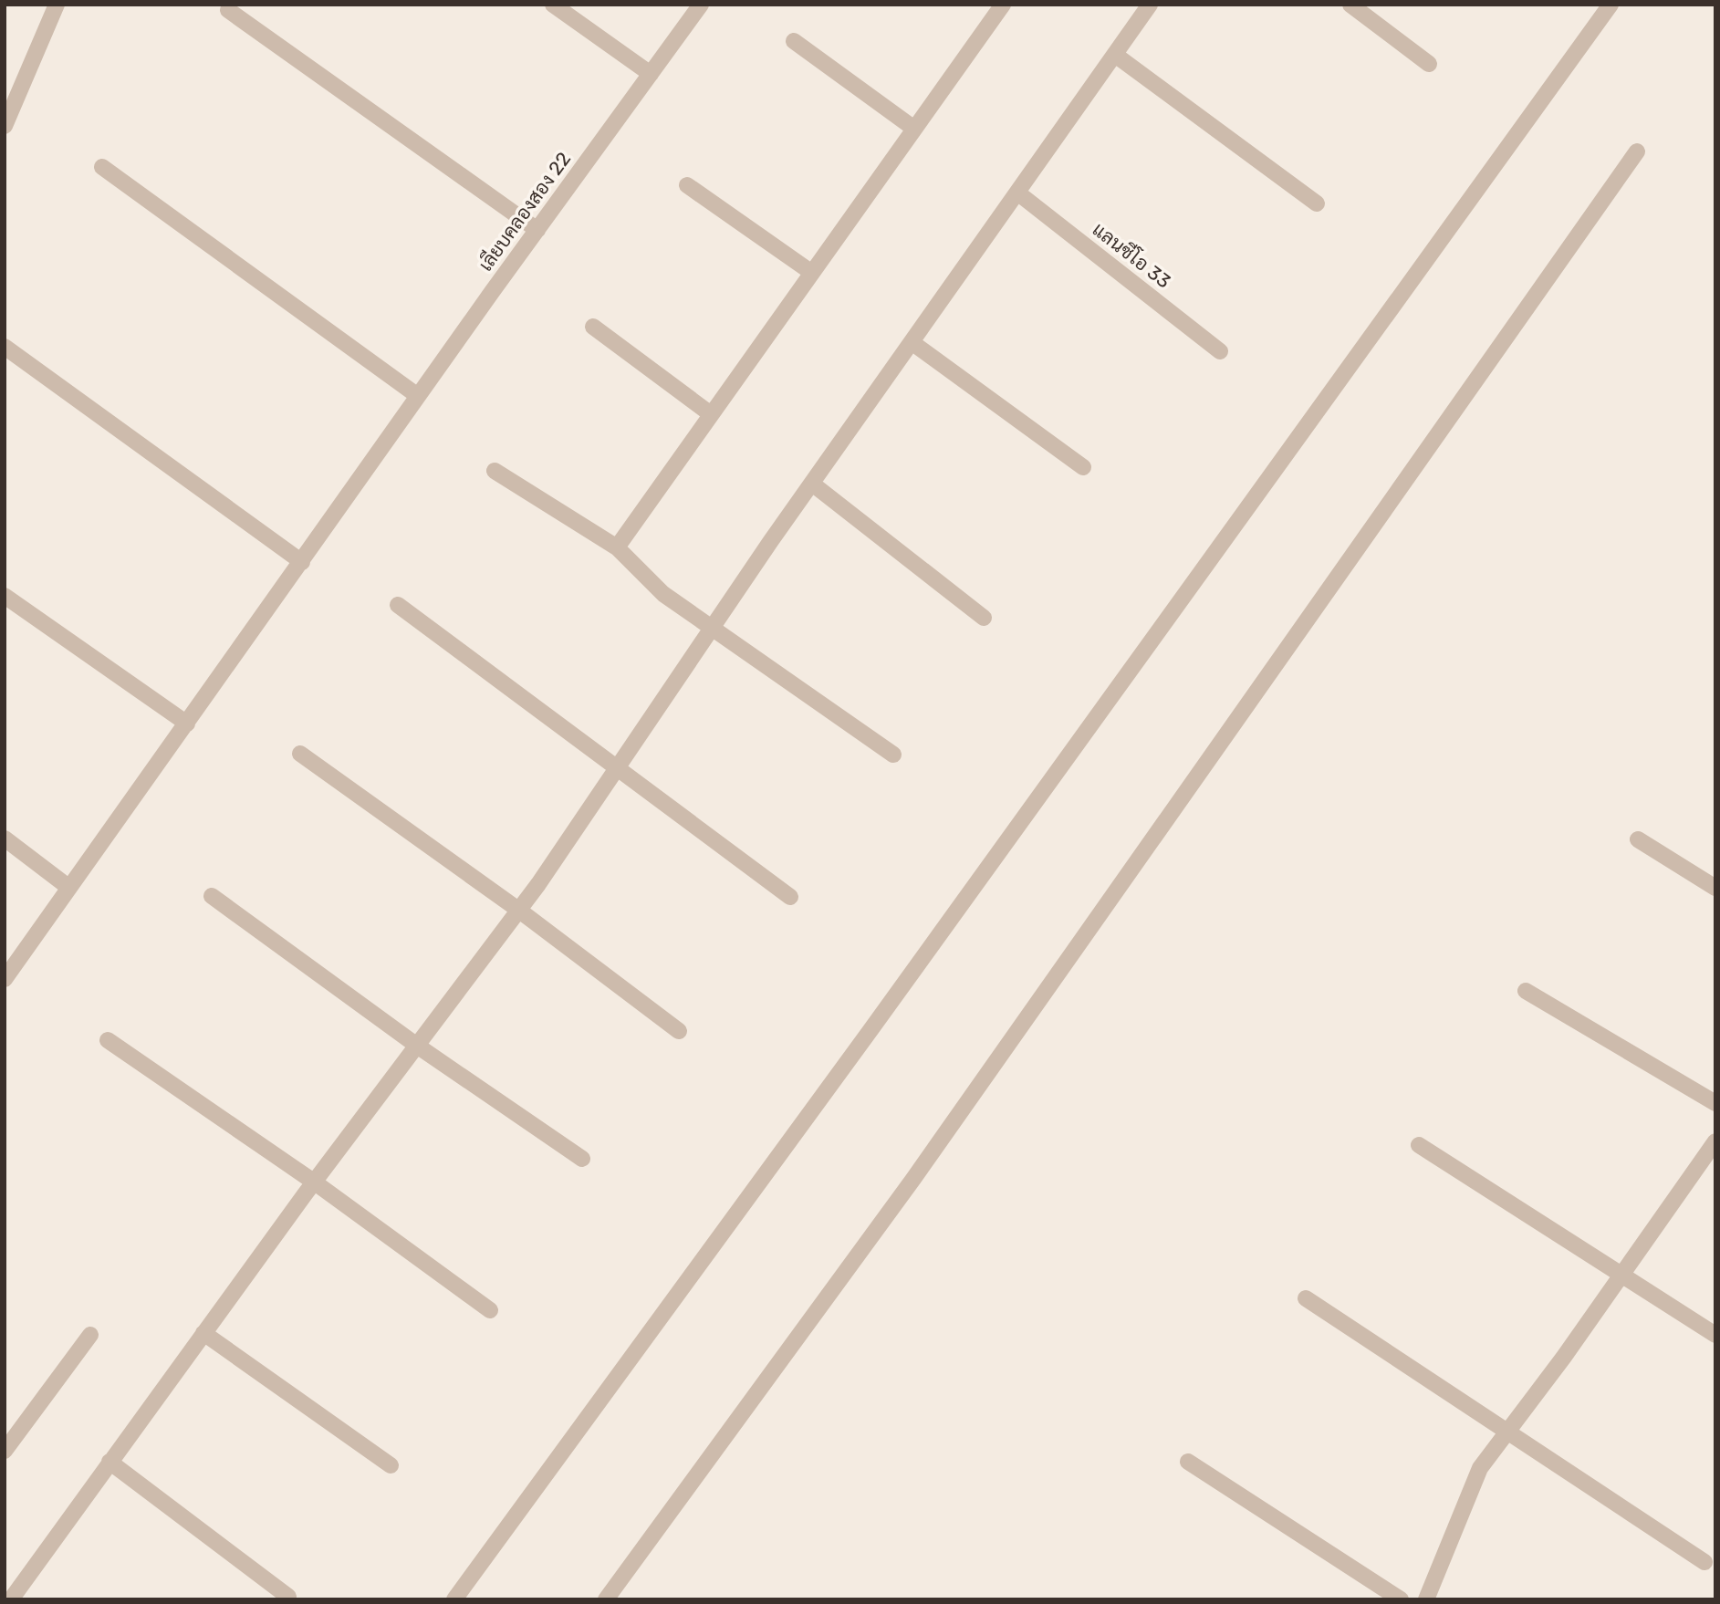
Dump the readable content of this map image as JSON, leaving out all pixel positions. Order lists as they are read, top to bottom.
{
  "streets": {
    "street": ["เลียบคลองสอง 22", "แลนซีโอ 33"]
  }
}
